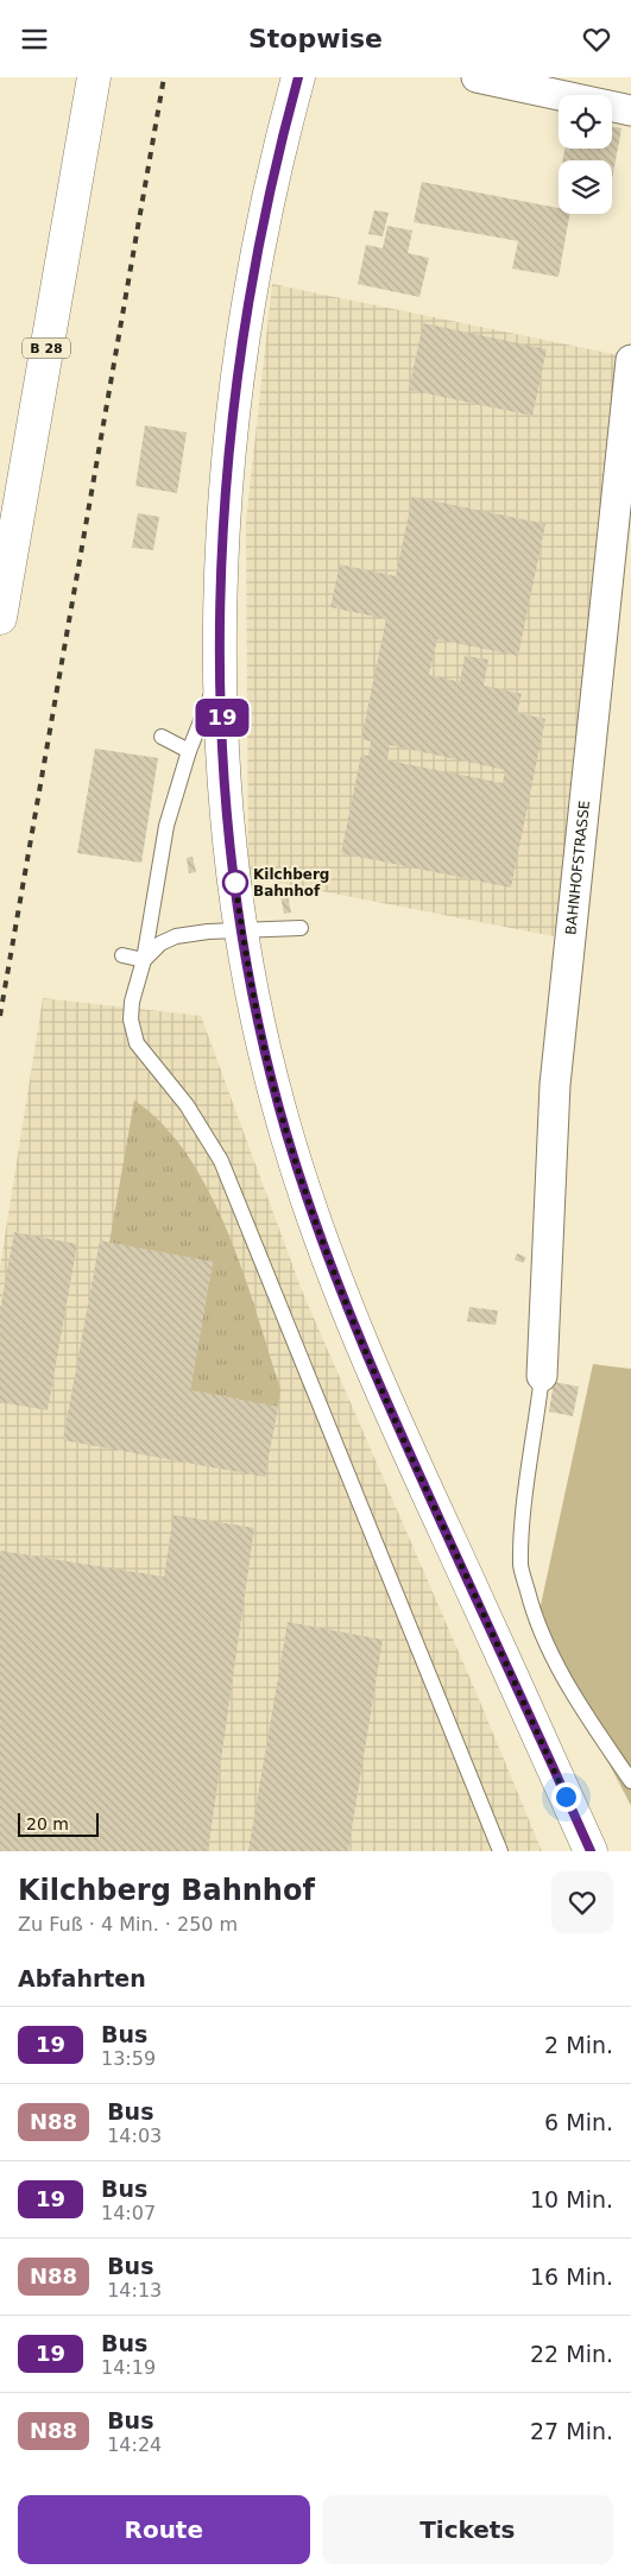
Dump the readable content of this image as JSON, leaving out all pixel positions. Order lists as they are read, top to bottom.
{
  "streets": {
    "street": ["B 28", "BAHNHOFSTRASSE"]
  },
  "places": ["Kilchberg Bahnhof"],
  "lines": ["bus line 19"],
  "scale_bar": "20 m",
  "page": {
    "header": "Stopwise",
    "on_map": "19",
    "scale": "20 m",
    "heading": [
      ["Kilchberg Bahnhof", "Zu Fuß · 4 Min. · 250 m"],
      "Abfahrten"
    ],
    "list": [
      {
        "mark": "19",
        "name": "Bus",
        "note": "13:59",
        "value": "2 Min."
      },
      {
        "mark": "N88",
        "name": "Bus",
        "note": "14:03",
        "value": "6 Min."
      },
      {
        "mark": "19",
        "name": "Bus",
        "note": "14:07",
        "value": "10 Min."
      },
      {
        "mark": "N88",
        "name": "Bus",
        "note": "14:13",
        "value": "16 Min."
      },
      {
        "mark": "19",
        "name": "Bus",
        "note": "14:19",
        "value": "22 Min."
      },
      {
        "mark": "N88",
        "name": "Bus",
        "note": "14:24",
        "value": "27 Min."
      }
    ],
    "buttons": ["Route", "Tickets"]
  }
}
